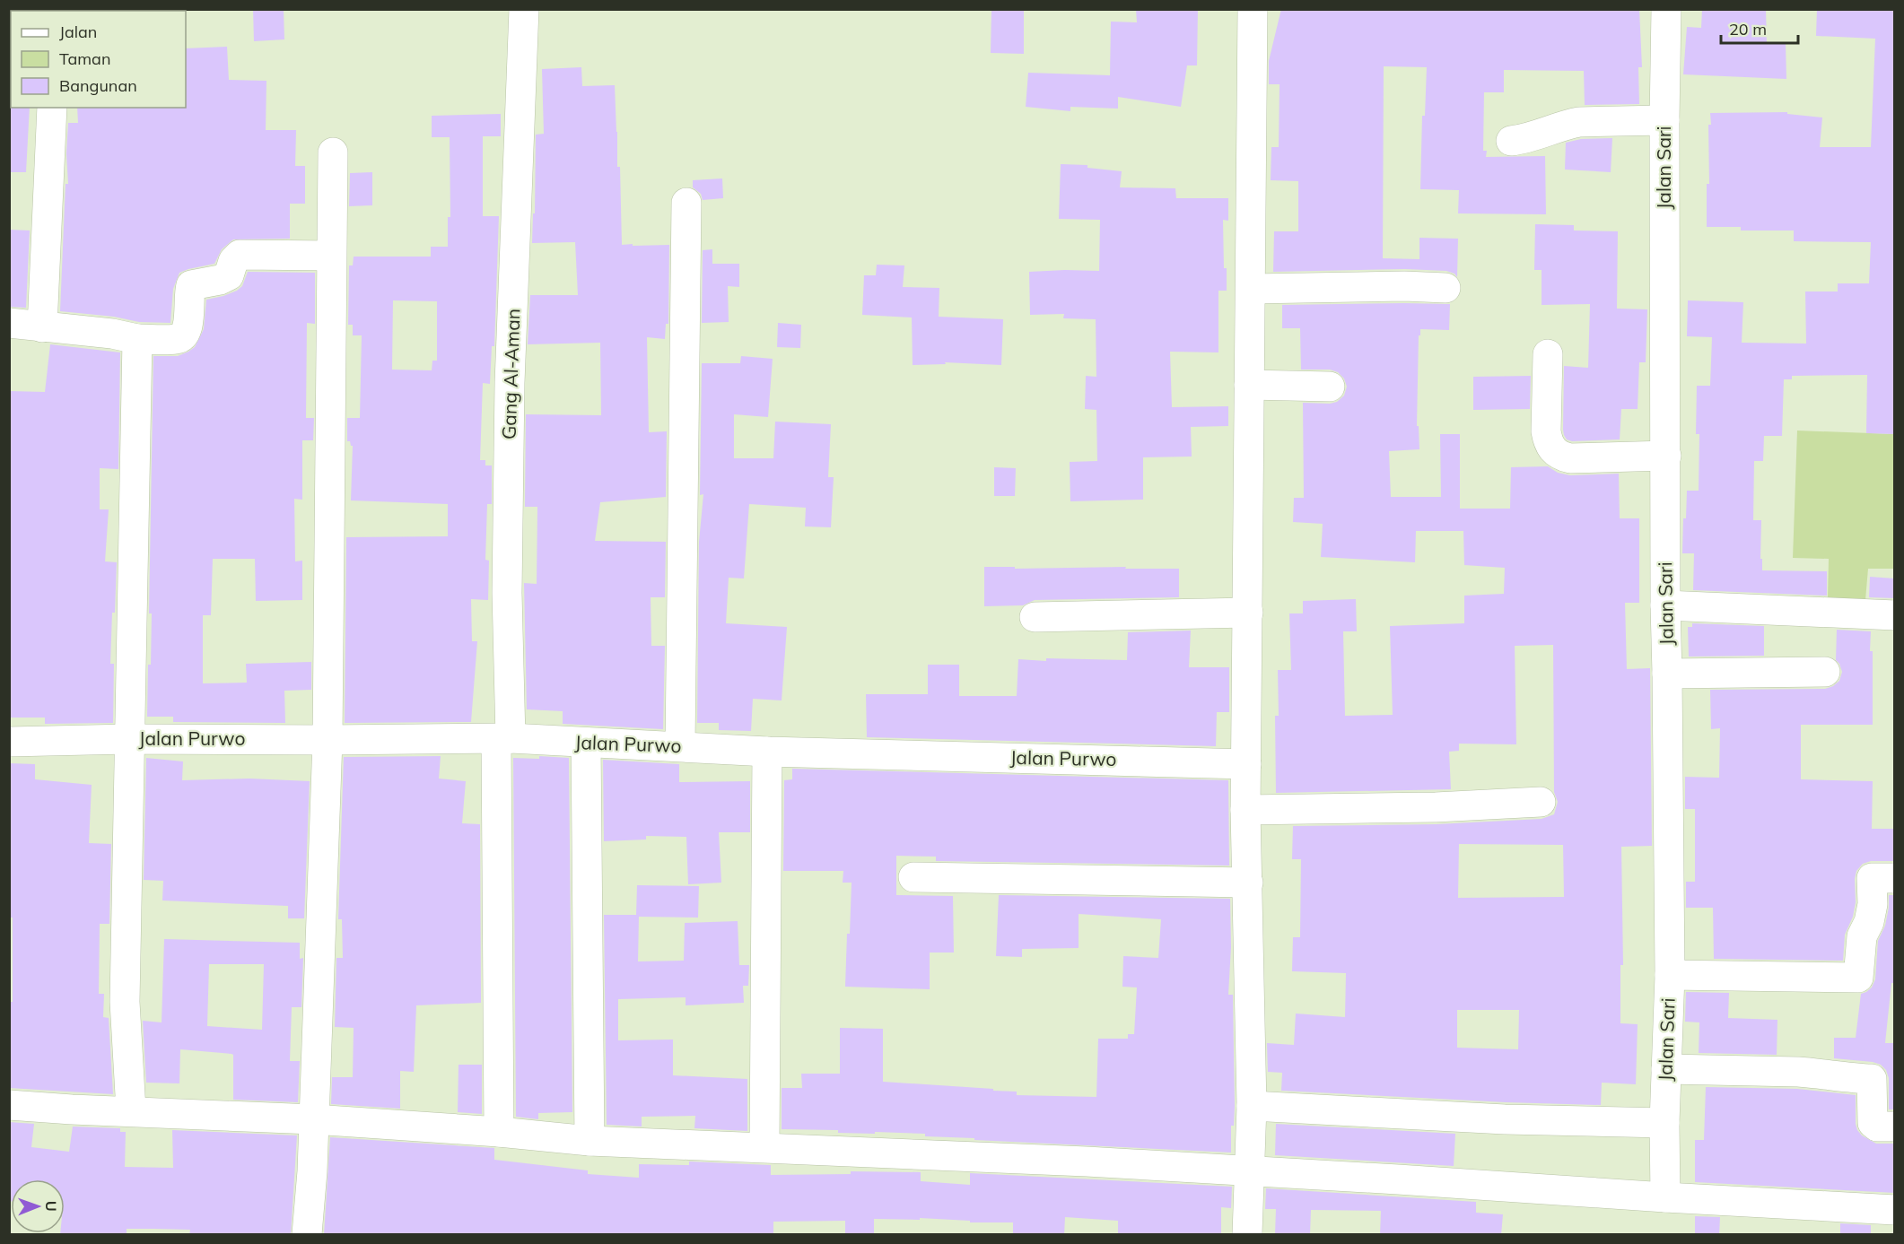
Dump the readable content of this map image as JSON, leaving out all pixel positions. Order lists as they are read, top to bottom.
{
  "streets": {
    "street": ["Jalan Sari", "Gang Al-Aman", "Jalan Purwo"]
  },
  "crossings": [
    ["Gang Al-Aman", "Jalan Purwo"]
  ],
  "legend": ["Jalan", "Taman", "Bangunan"],
  "scale_bar": "20 m",
  "north": "right"
}
